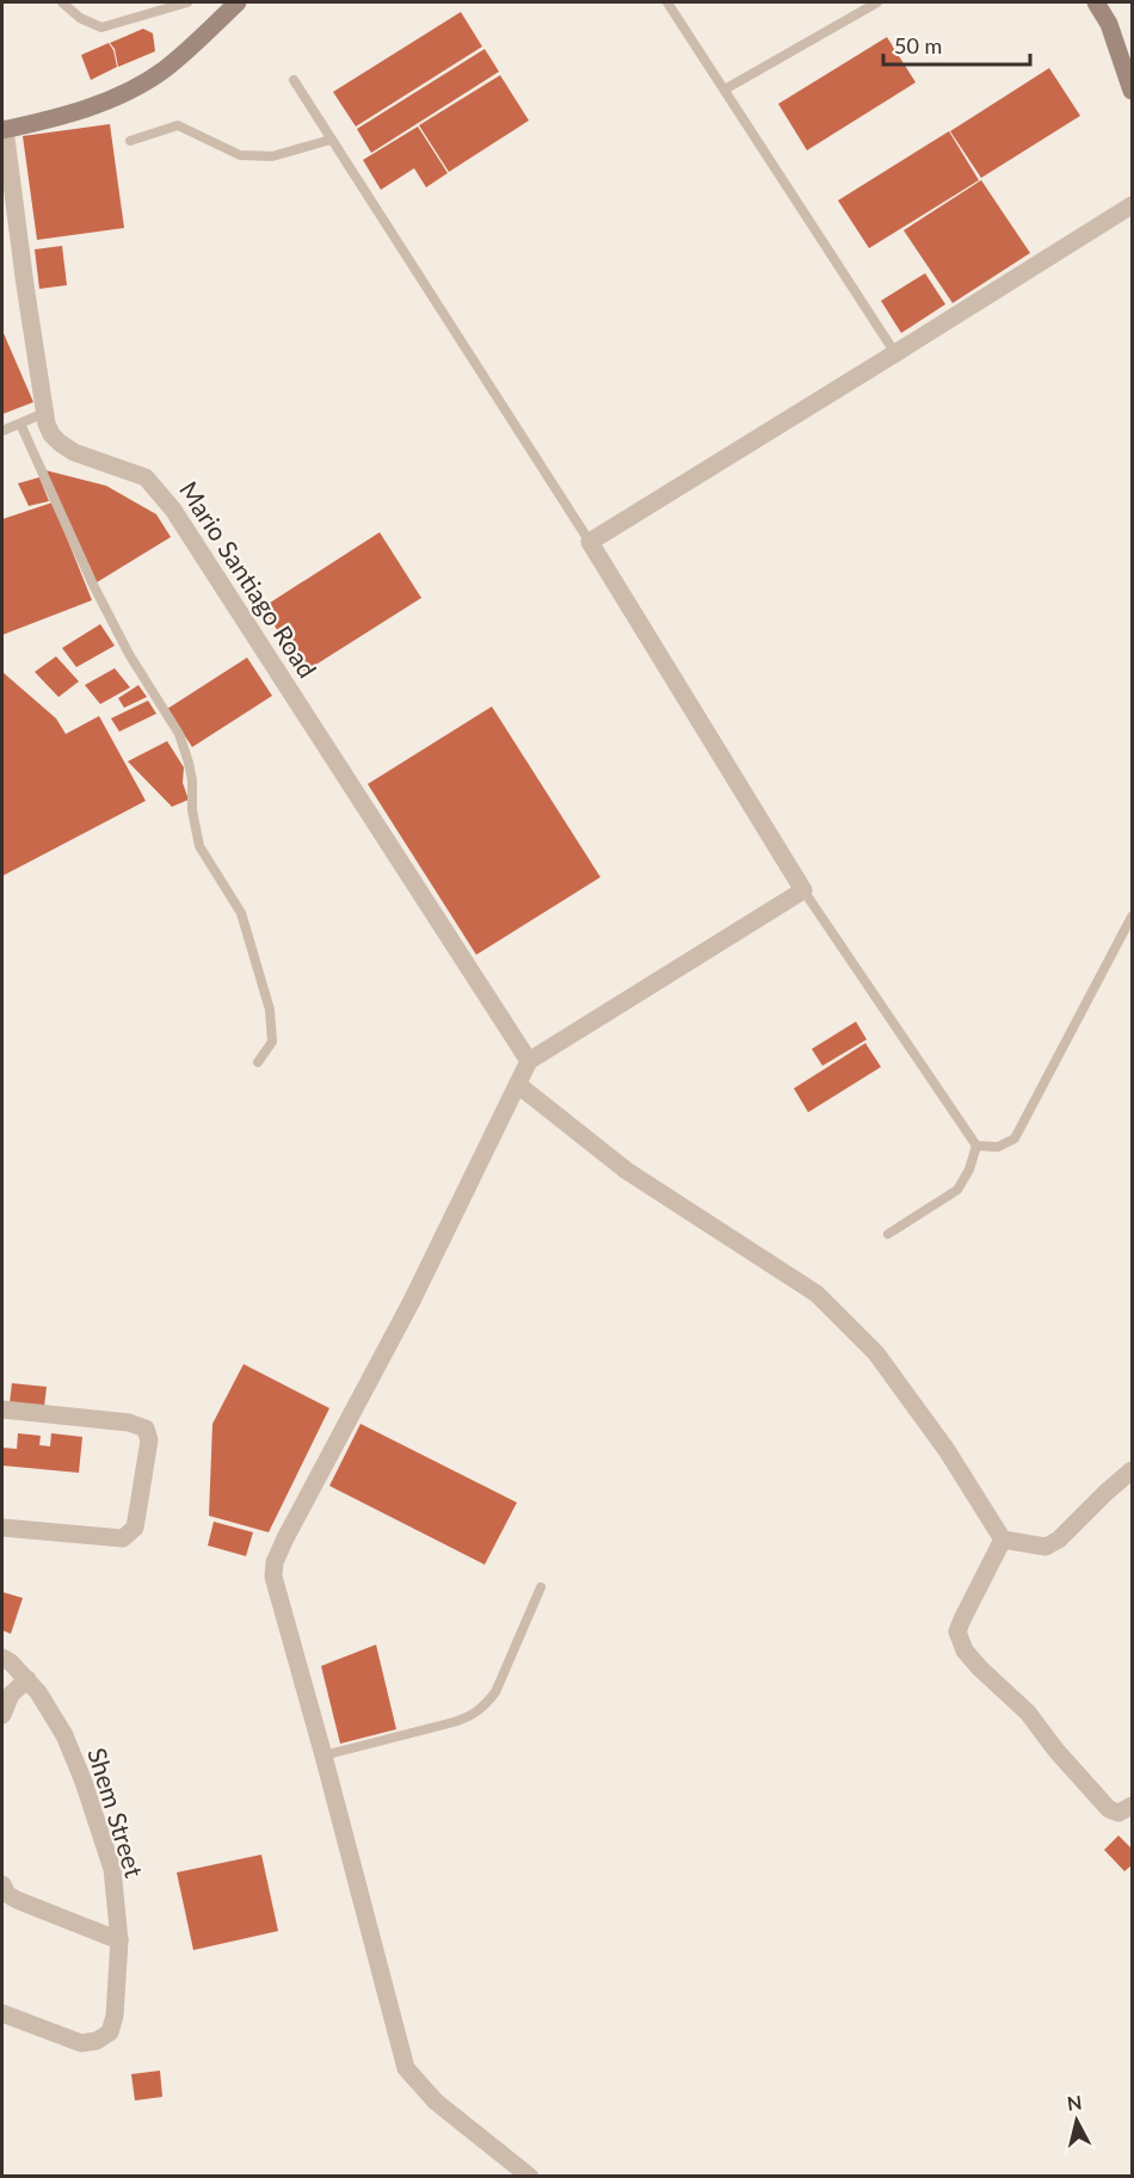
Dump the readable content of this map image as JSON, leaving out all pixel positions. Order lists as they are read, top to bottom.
{
  "streets": {
    "street": ["Mario Santiago Road", "Shem Street"]
  },
  "scale_bar": "50 m",
  "north": "top"
}
